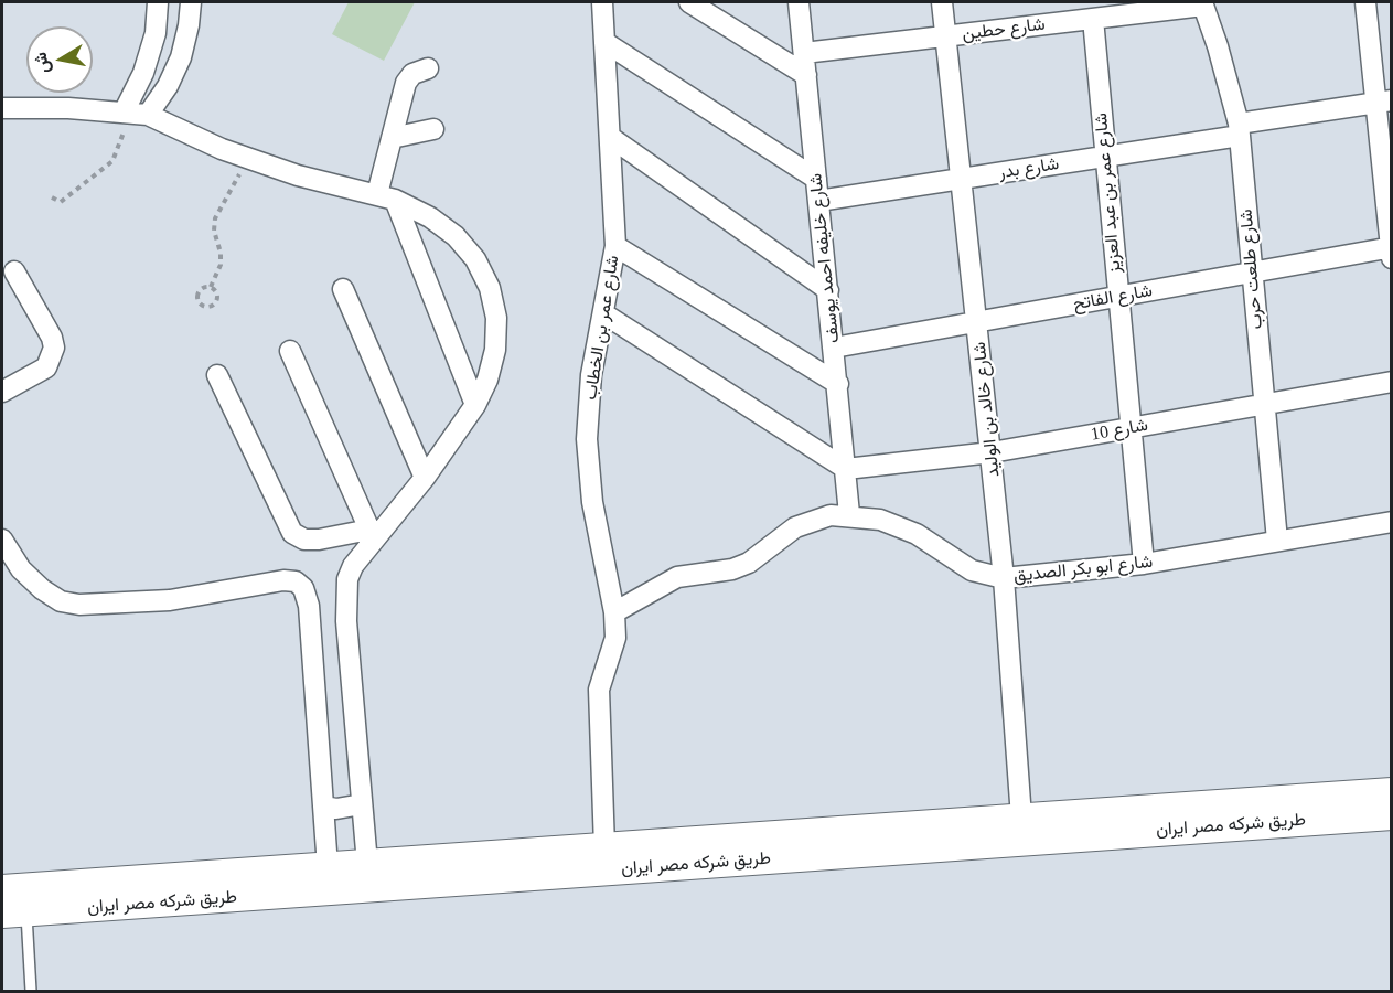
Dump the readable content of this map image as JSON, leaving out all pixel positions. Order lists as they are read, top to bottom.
{
  "streets": {
    "main road": ["طريق شركه مصر ايران"],
    "street": [
      "شارع حطين",
      "شارع بدر",
      "شارع عمر بن عبد العزيز",
      "شارع خليفه احمد يوسف",
      "شارع طلعت حرب",
      "شارع الفاتح",
      "شارع عمر بن الخطاب",
      "شارع خالد بن الوليد",
      "شارع 10",
      "شارع ابو بكر الصديق"
    ]
  },
  "crossings": [
    ["شارع حطين", "شارع عمر بن عبد العزيز"],
    ["شارع حطين", "شارع خليفه احمد يوسف"],
    ["شارع حطين", "شارع طلعت حرب"],
    ["شارع حطين", "شارع خالد بن الوليد"],
    ["شارع بدر", "شارع عمر بن عبد العزيز"],
    ["شارع بدر", "شارع خليفه احمد يوسف"],
    ["شارع بدر", "شارع طلعت حرب"],
    ["شارع بدر", "شارع خالد بن الوليد"],
    ["شارع عمر بن عبد العزيز", "شارع الفاتح"],
    ["شارع عمر بن عبد العزيز", "شارع 10"],
    ["شارع عمر بن عبد العزيز", "شارع ابو بكر الصديق"],
    ["شارع خليفه احمد يوسف", "شارع الفاتح"],
    ["شارع خليفه احمد يوسف", "شارع 10"],
    ["شارع خليفه احمد يوسف", "شارع ابو بكر الصديق"],
    ["شارع طلعت حرب", "شارع الفاتح"],
    ["شارع طلعت حرب", "شارع 10"],
    ["شارع طلعت حرب", "شارع ابو بكر الصديق"],
    ["شارع الفاتح", "شارع خالد بن الوليد"],
    ["شارع عمر بن الخطاب", "شارع ابو بكر الصديق"],
    ["شارع عمر بن الخطاب", "طريق شركه مصر ايران"],
    ["شارع خالد بن الوليد", "شارع 10"],
    ["شارع خالد بن الوليد", "شارع ابو بكر الصديق"],
    ["شارع خالد بن الوليد", "طريق شركه مصر ايران"]
  ],
  "north": "left"
}
